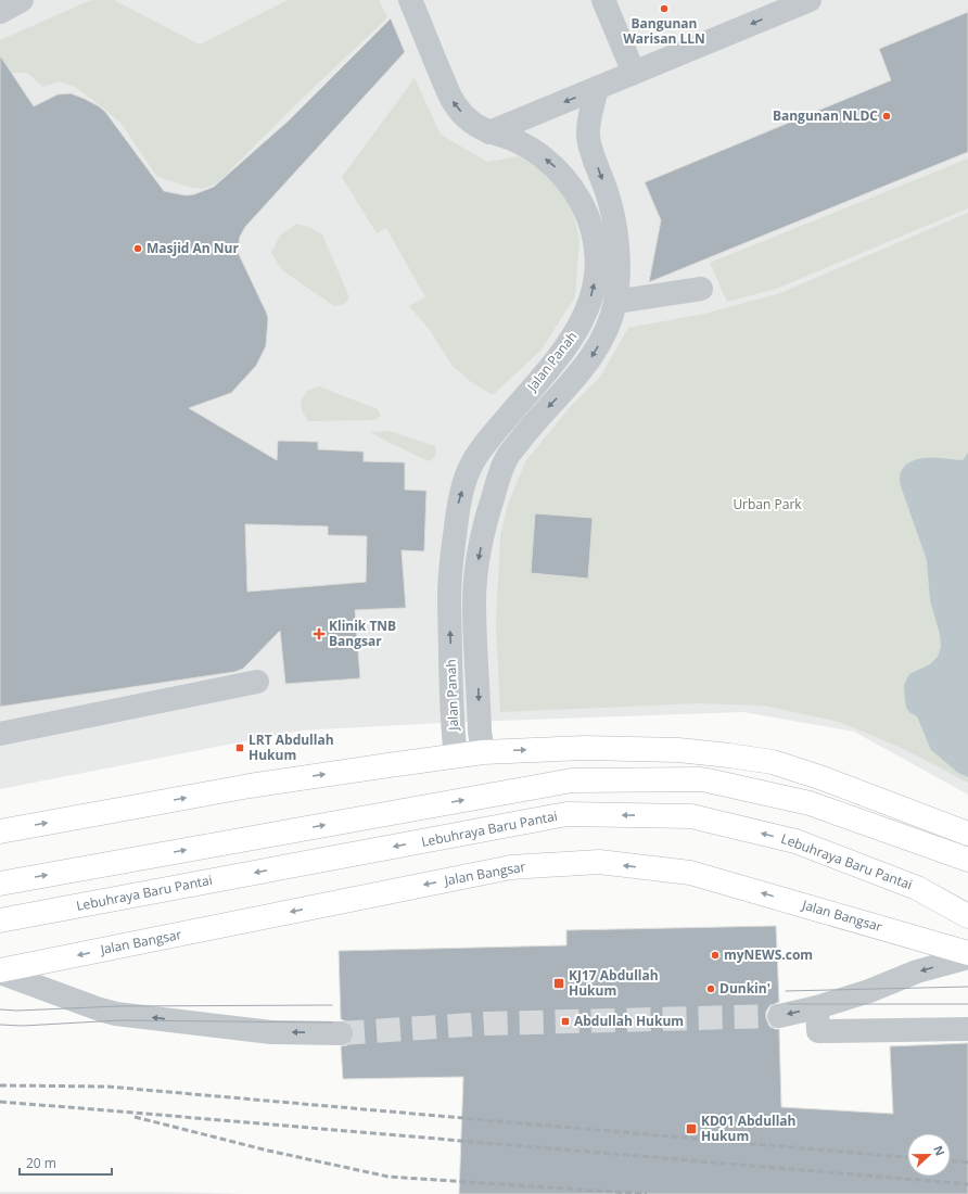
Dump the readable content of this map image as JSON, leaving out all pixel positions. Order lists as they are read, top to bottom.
{
  "streets": {
    "main road": ["Lebuhraya Baru Pantai", "Jalan Bangsar"],
    "street": ["Jalan Panah"]
  },
  "parks": ["Urban Park"],
  "places": {
    "other": [
      "Bangunan Warisan LLN",
      "Bangunan NLDC",
      "Masjid An Nur",
      "myNEWS.com",
      "Dunkin'"
    ],
    "health": ["Klinik TNB Bangsar"],
    "transit": [
      "LRT Abdullah Hukum",
      "KJ17 Abdullah Hukum",
      "Abdullah Hukum",
      "KD01 Abdullah Hukum"
    ]
  },
  "scale_bar": "20 m",
  "north": "right"
}
